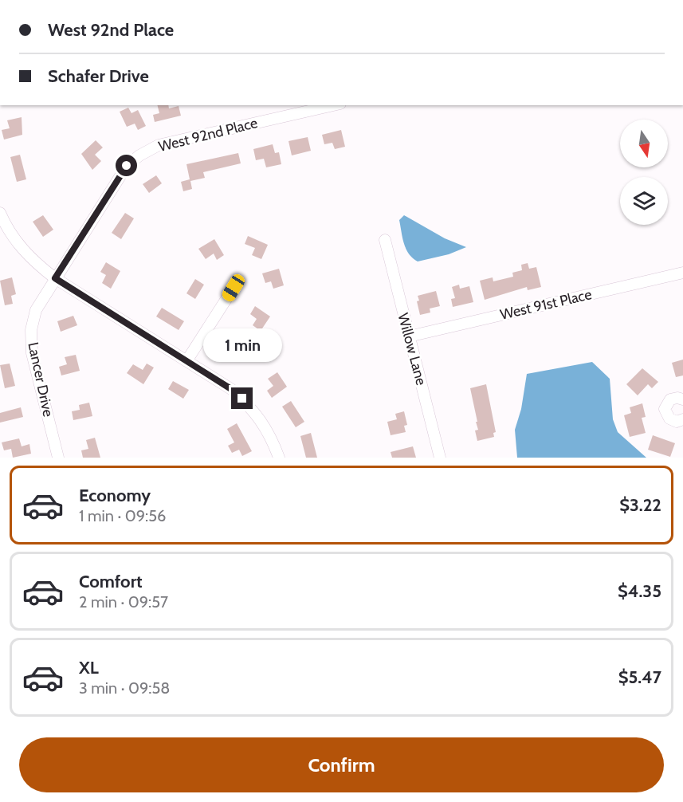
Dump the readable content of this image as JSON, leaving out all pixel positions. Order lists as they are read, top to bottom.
{
  "streets": {
    "street": [
      "West 92nd Place",
      "West 91st Place",
      "Willow Lane",
      "Lancer Drive"
    ]
  },
  "crossings": [
    ["West 92nd Place", "Lancer Drive"],
    ["West 91st Place", "Willow Lane"]
  ],
  "north": "bottom",
  "page": {
    "banner": ["West 92nd Place", "Schafer Drive"],
    "bubble": "1 min",
    "list": [
      {
        "name": "Economy",
        "note": "1 min · 09:56",
        "value": "$3.22"
      },
      {
        "name": "Comfort",
        "note": "2 min · 09:57",
        "value": "$4.35"
      },
      {
        "name": "XL",
        "note": "3 min · 09:58",
        "value": "$5.47"
      }
    ],
    "buttons": "Confirm"
  }
}
